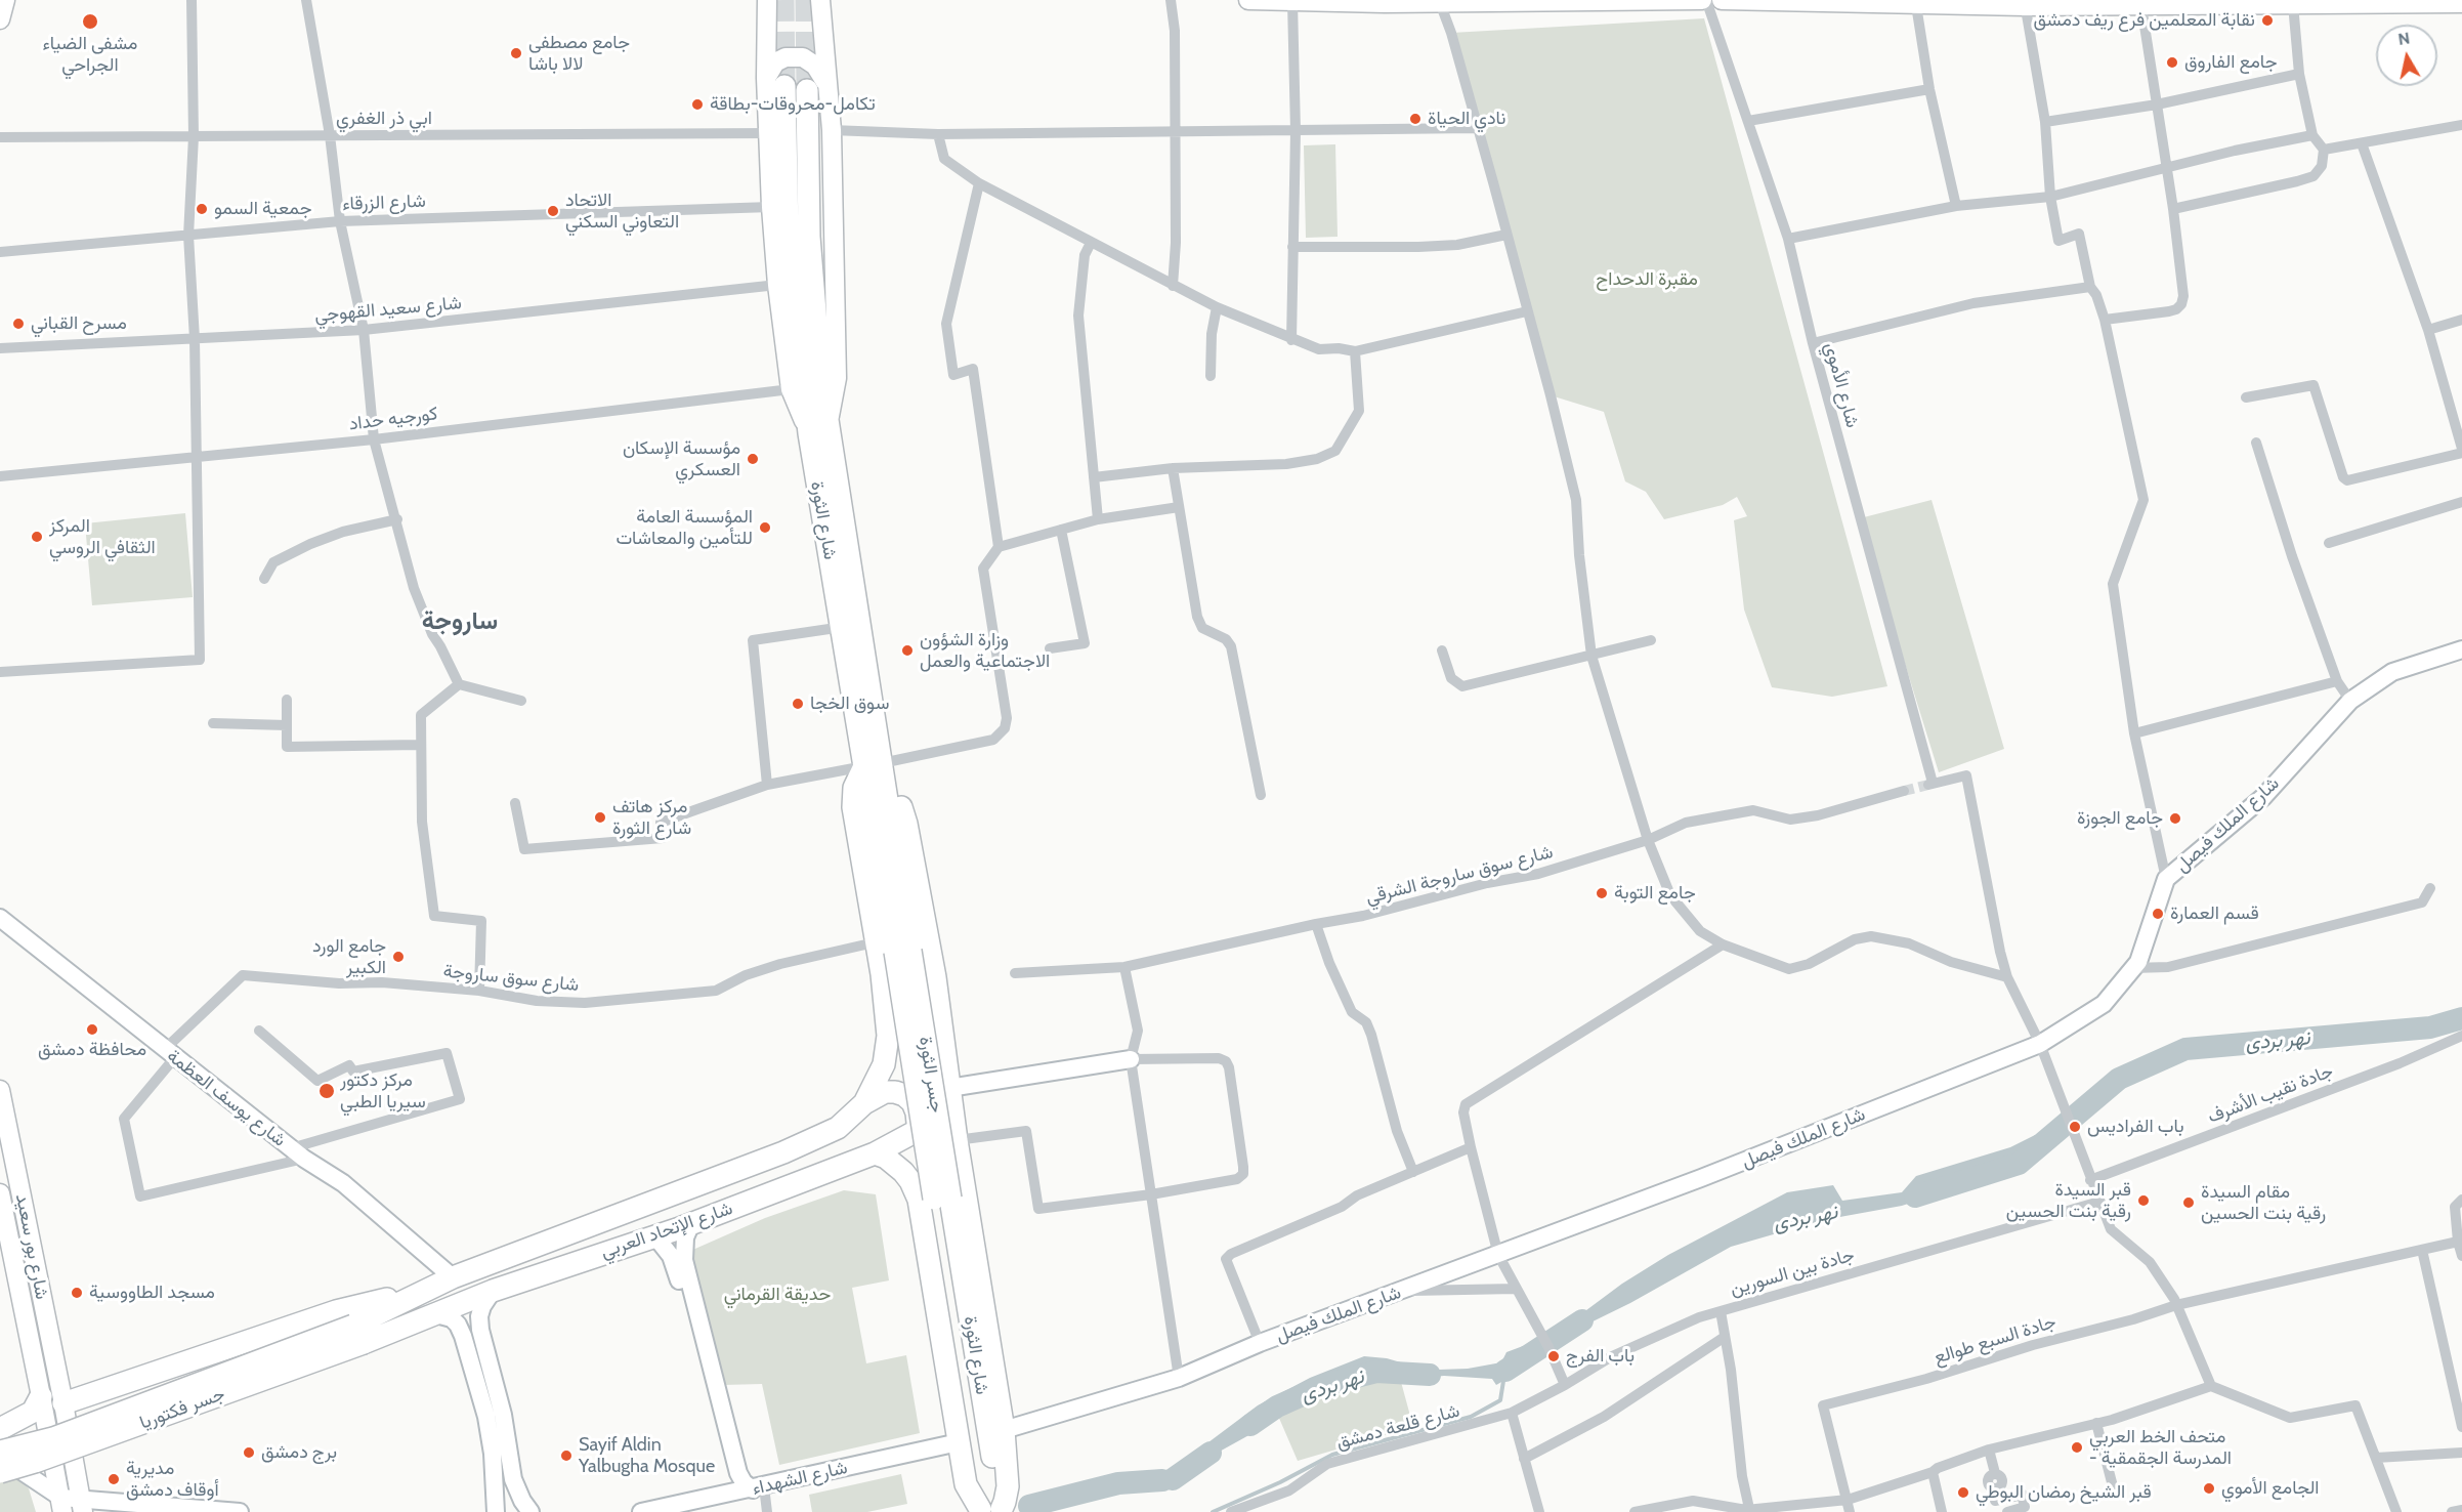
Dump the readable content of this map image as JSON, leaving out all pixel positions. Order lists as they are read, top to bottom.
{
  "streets": {
    "highway": [
      "شارع الثورة",
      "جسر الثورة",
      "شارع الإتحاد العربي",
      "جسر فكتوريا"
    ],
    "main road": [
      "شارع الملك فيصل",
      "شارع يوسف العظمة",
      "شارع بور سعيد",
      "شارع الشهداء"
    ],
    "street": [
      "ابي ذر الغفري",
      "شارع الزرقاء",
      "شارع سعيد القهوجي",
      "شارع الأموي",
      "كورجيه حداد",
      "شارع سوق ساروجة الشرقي",
      "شارع سوق ساروجة",
      "جادة نقيب الأشرف",
      "جادة بين السورين",
      "جادة السبع طوالع",
      "شارع قلعة دمشق"
    ]
  },
  "crossings": [
    ["شارع الثورة", "جسر الثورة"],
    ["شارع سوق ساروجة", "شارع يوسف العظمة"],
    ["شارع يوسف العظمة", "شارع الإتحاد العربي"],
    ["شارع الإتحاد العربي", "جسر فكتوريا"],
    ["جادة بين السورين", "شارع قلعة دمشق"]
  ],
  "districts": ["ساروجة"],
  "water": ["نهر بردى"],
  "parks": ["مقبرة الدحداح", "حديقة القرماني"],
  "places": [
    "نقابة المعلمين فرع ريف دمشق",
    "مشفى الضياء الجراحي",
    "جامع مصطفى لالا باشا",
    "جامع الفاروق",
    "تكامل-محروقات-بطاقة",
    "نادي الحياة",
    "جمعية السمو",
    "الاتحاد التعاوني السكني",
    "مسرح القباني",
    "مؤسسة الإسكان العسكري",
    "المؤسسة العامة للتأمين والمعاشات",
    "المركز الثقافي الروسي",
    "وزارة الشؤون الاجتماعية والعمل",
    "سوق الخجا",
    "مركز هاتف شارع الثورة",
    "جامع الجوزة",
    "جامع التوبة",
    "قسم العمارة",
    "جامع الورد الكبير",
    "محافظة دمشق",
    "مركز دكتور سيريا الطبي",
    "باب الفراديس",
    "قبر السيدة رقية بنت الحسين",
    "مقام السيدة رقية بنت الحسين",
    "مسجد الطاووسية",
    "باب الفرج",
    "متحف الخط العربي - المدرسة الجقمقية",
    "برج دمشق",
    "Sayif Aldin Yalbugha Mosque",
    "مديرية أوقاف دمشق",
    "الجامع الأموي",
    "قبر الشيخ رمضان البوطي"
  ],
  "north": "top"
}
